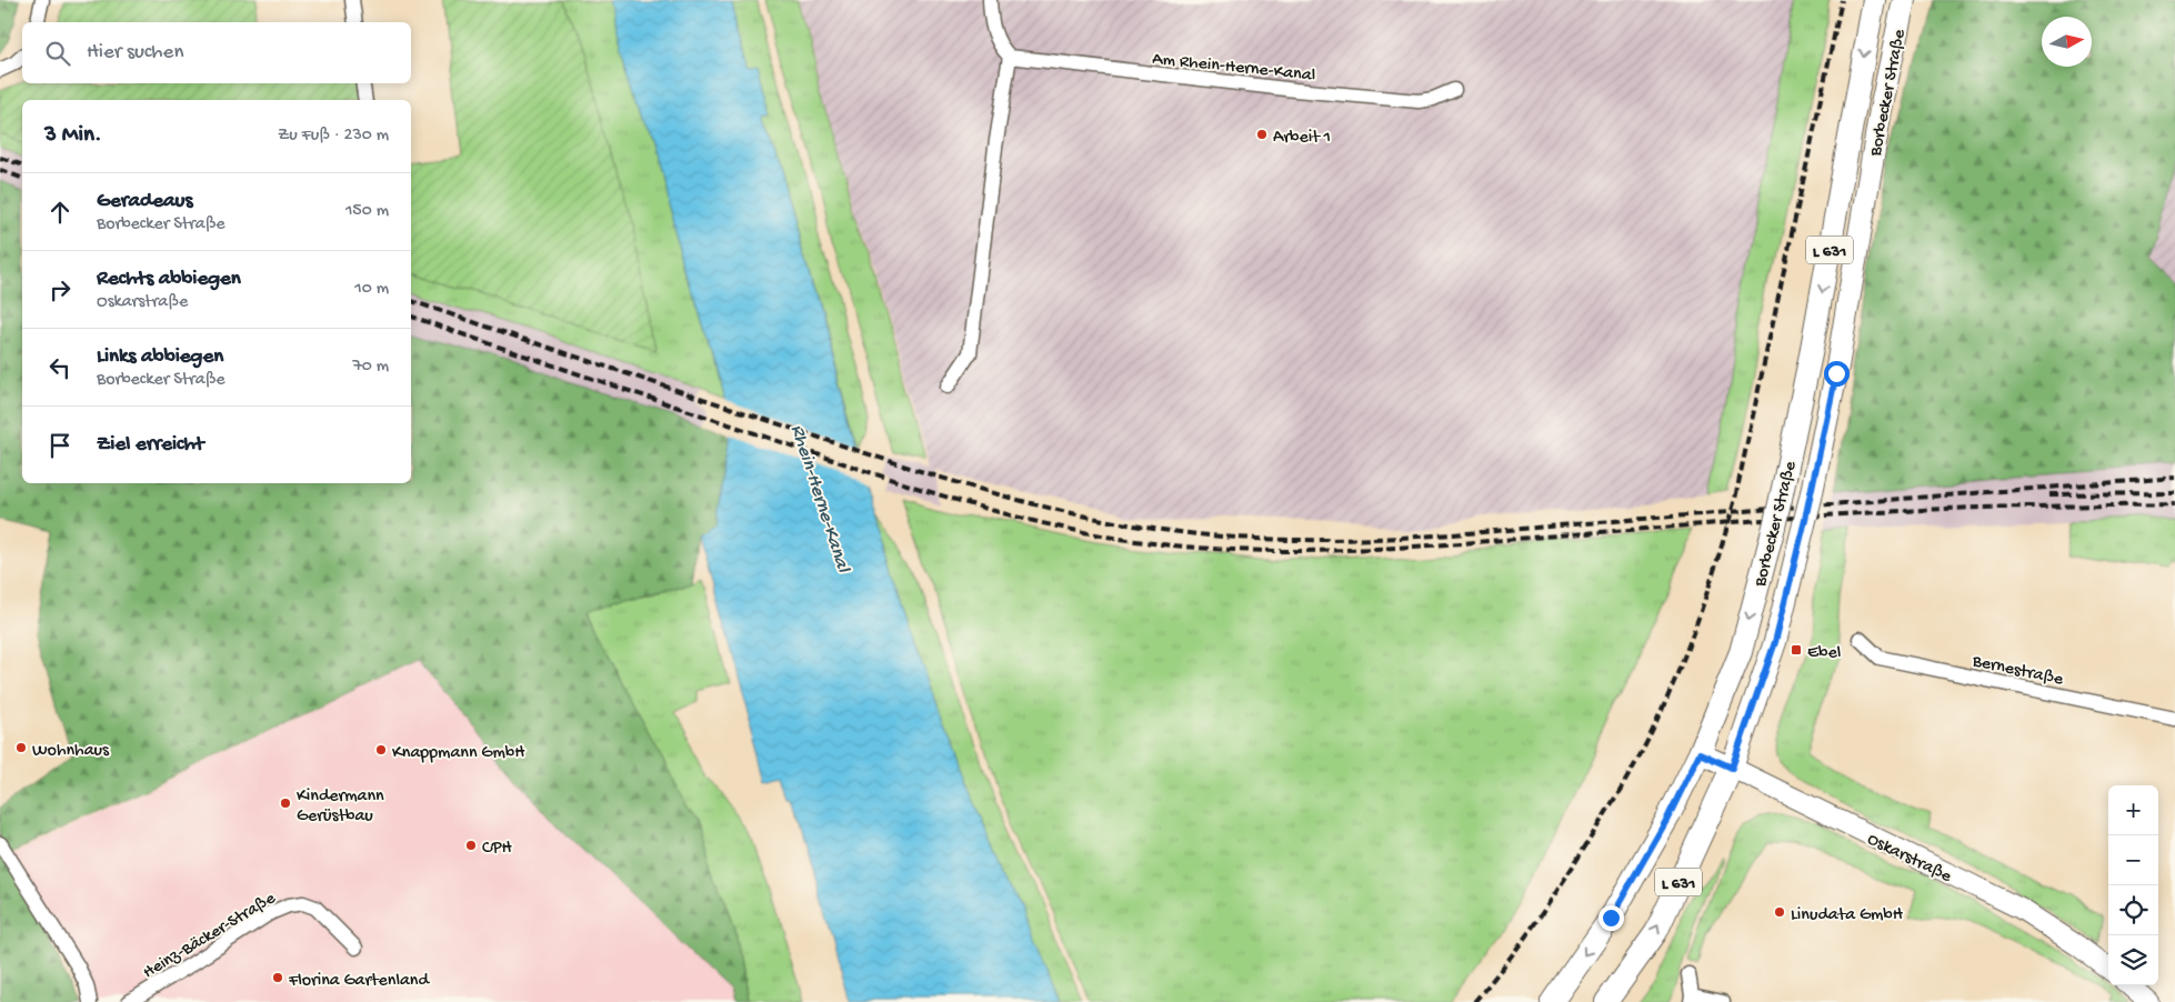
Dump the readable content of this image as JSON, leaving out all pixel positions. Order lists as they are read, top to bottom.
{
  "streets": {
    "main road": ["Borbecker Straße", "L 631"],
    "street": [
      "Am Rhein-Herne-Kanal",
      "Bernestraße",
      "Oskarstraße",
      "Heinz-Bäcker-Straße"
    ]
  },
  "crossings": [
    ["Borbecker Straße", "Oskarstraße"]
  ],
  "water": ["Rhein-Herne-Kanal"],
  "places": {
    "other": [
      "Arbeit 1",
      "Wohnhaus",
      "Knappmann GmbH",
      "Kindermann Gerüstbau",
      "CPH",
      "Linudata GmbH",
      "Florina Gartenland"
    ],
    "transit": ["Ebel"]
  },
  "north": "right",
  "page": {
    "search": "Hier suchen",
    "heading": ["3 Min.", "Zu Fuß · 230 m"],
    "list": [
      ["Geradeaus", "Borbecker Straße", "150 m"],
      ["Rechts abbiegen", "Oskarstraße", "10 m"],
      ["Links abbiegen", "Borbecker Straße", "70 m"],
      "Ziel erreicht"
    ],
    "map_buttons": ["+", "−"]
  }
}
